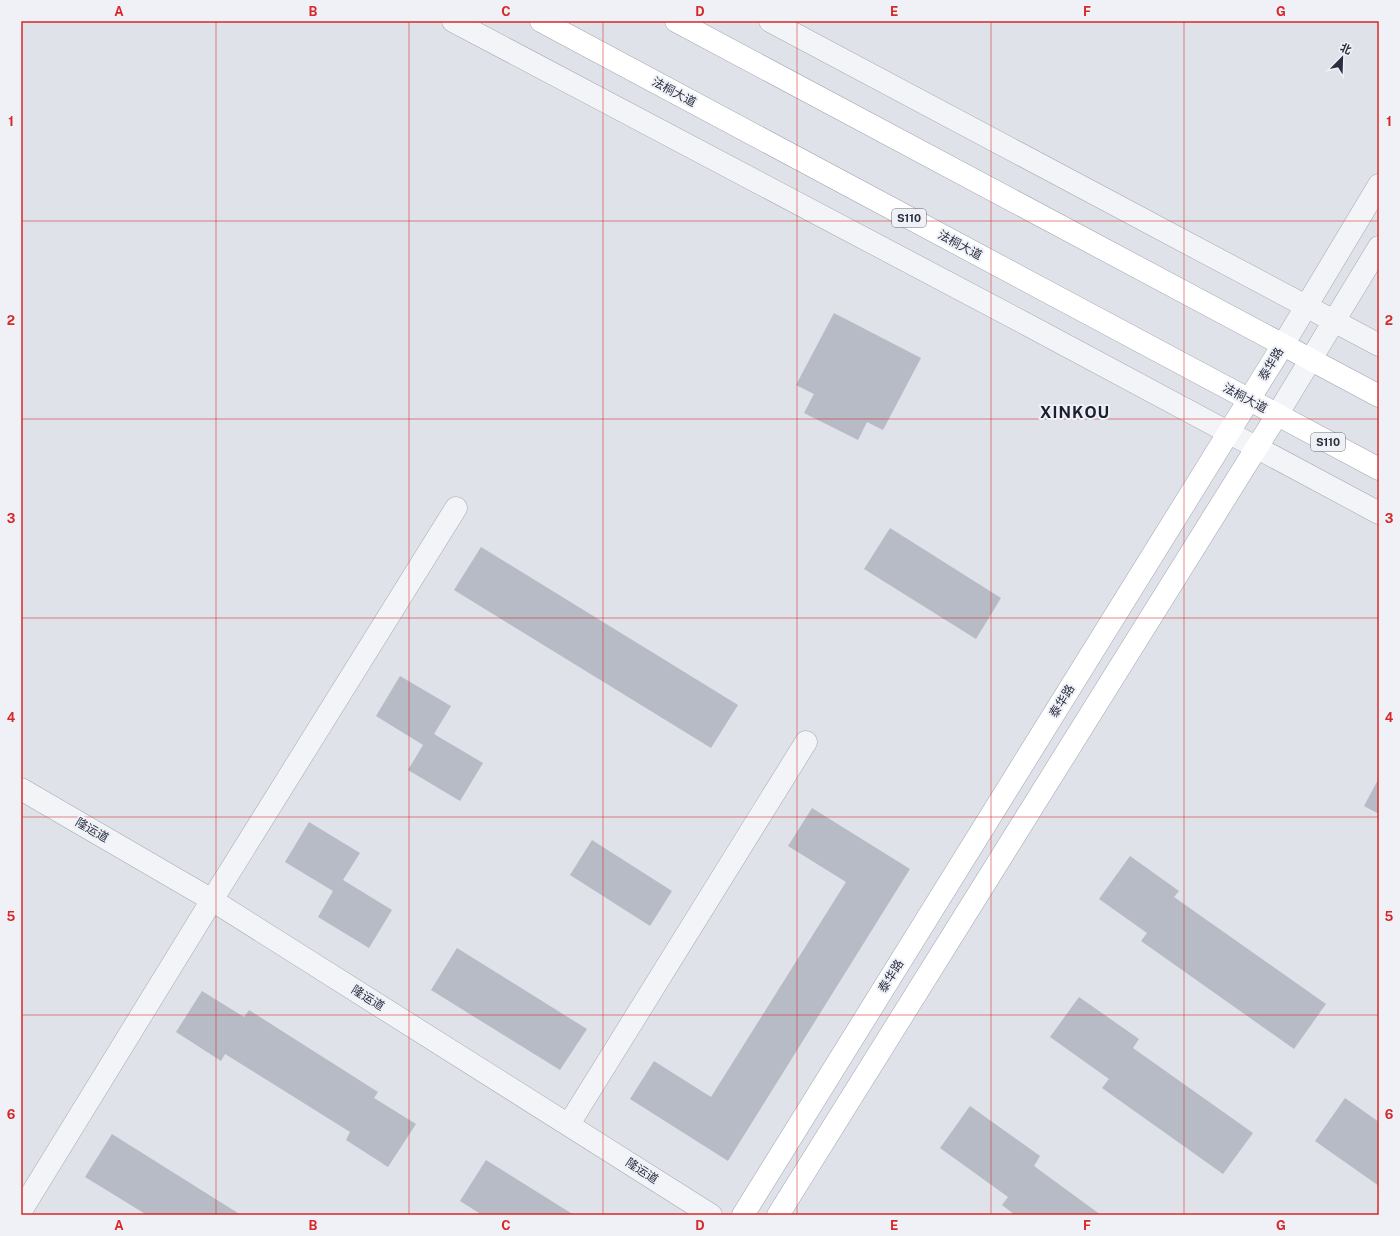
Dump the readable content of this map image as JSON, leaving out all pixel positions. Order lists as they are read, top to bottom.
{
  "streets": {
    "main road": ["法桐大道", "S110", "泰华路"],
    "street": ["隆运道"]
  },
  "crossings": [
    ["法桐大道", "泰华路"]
  ],
  "districts": ["XINKOU"],
  "north": "top right",
  "grid": {
    "columns": [
      "A",
      "B",
      "C",
      "D",
      "E",
      "F",
      "G"
    ],
    "rows": [
      "1",
      "2",
      "3",
      "4",
      "5",
      "6"
    ]
  }
}
